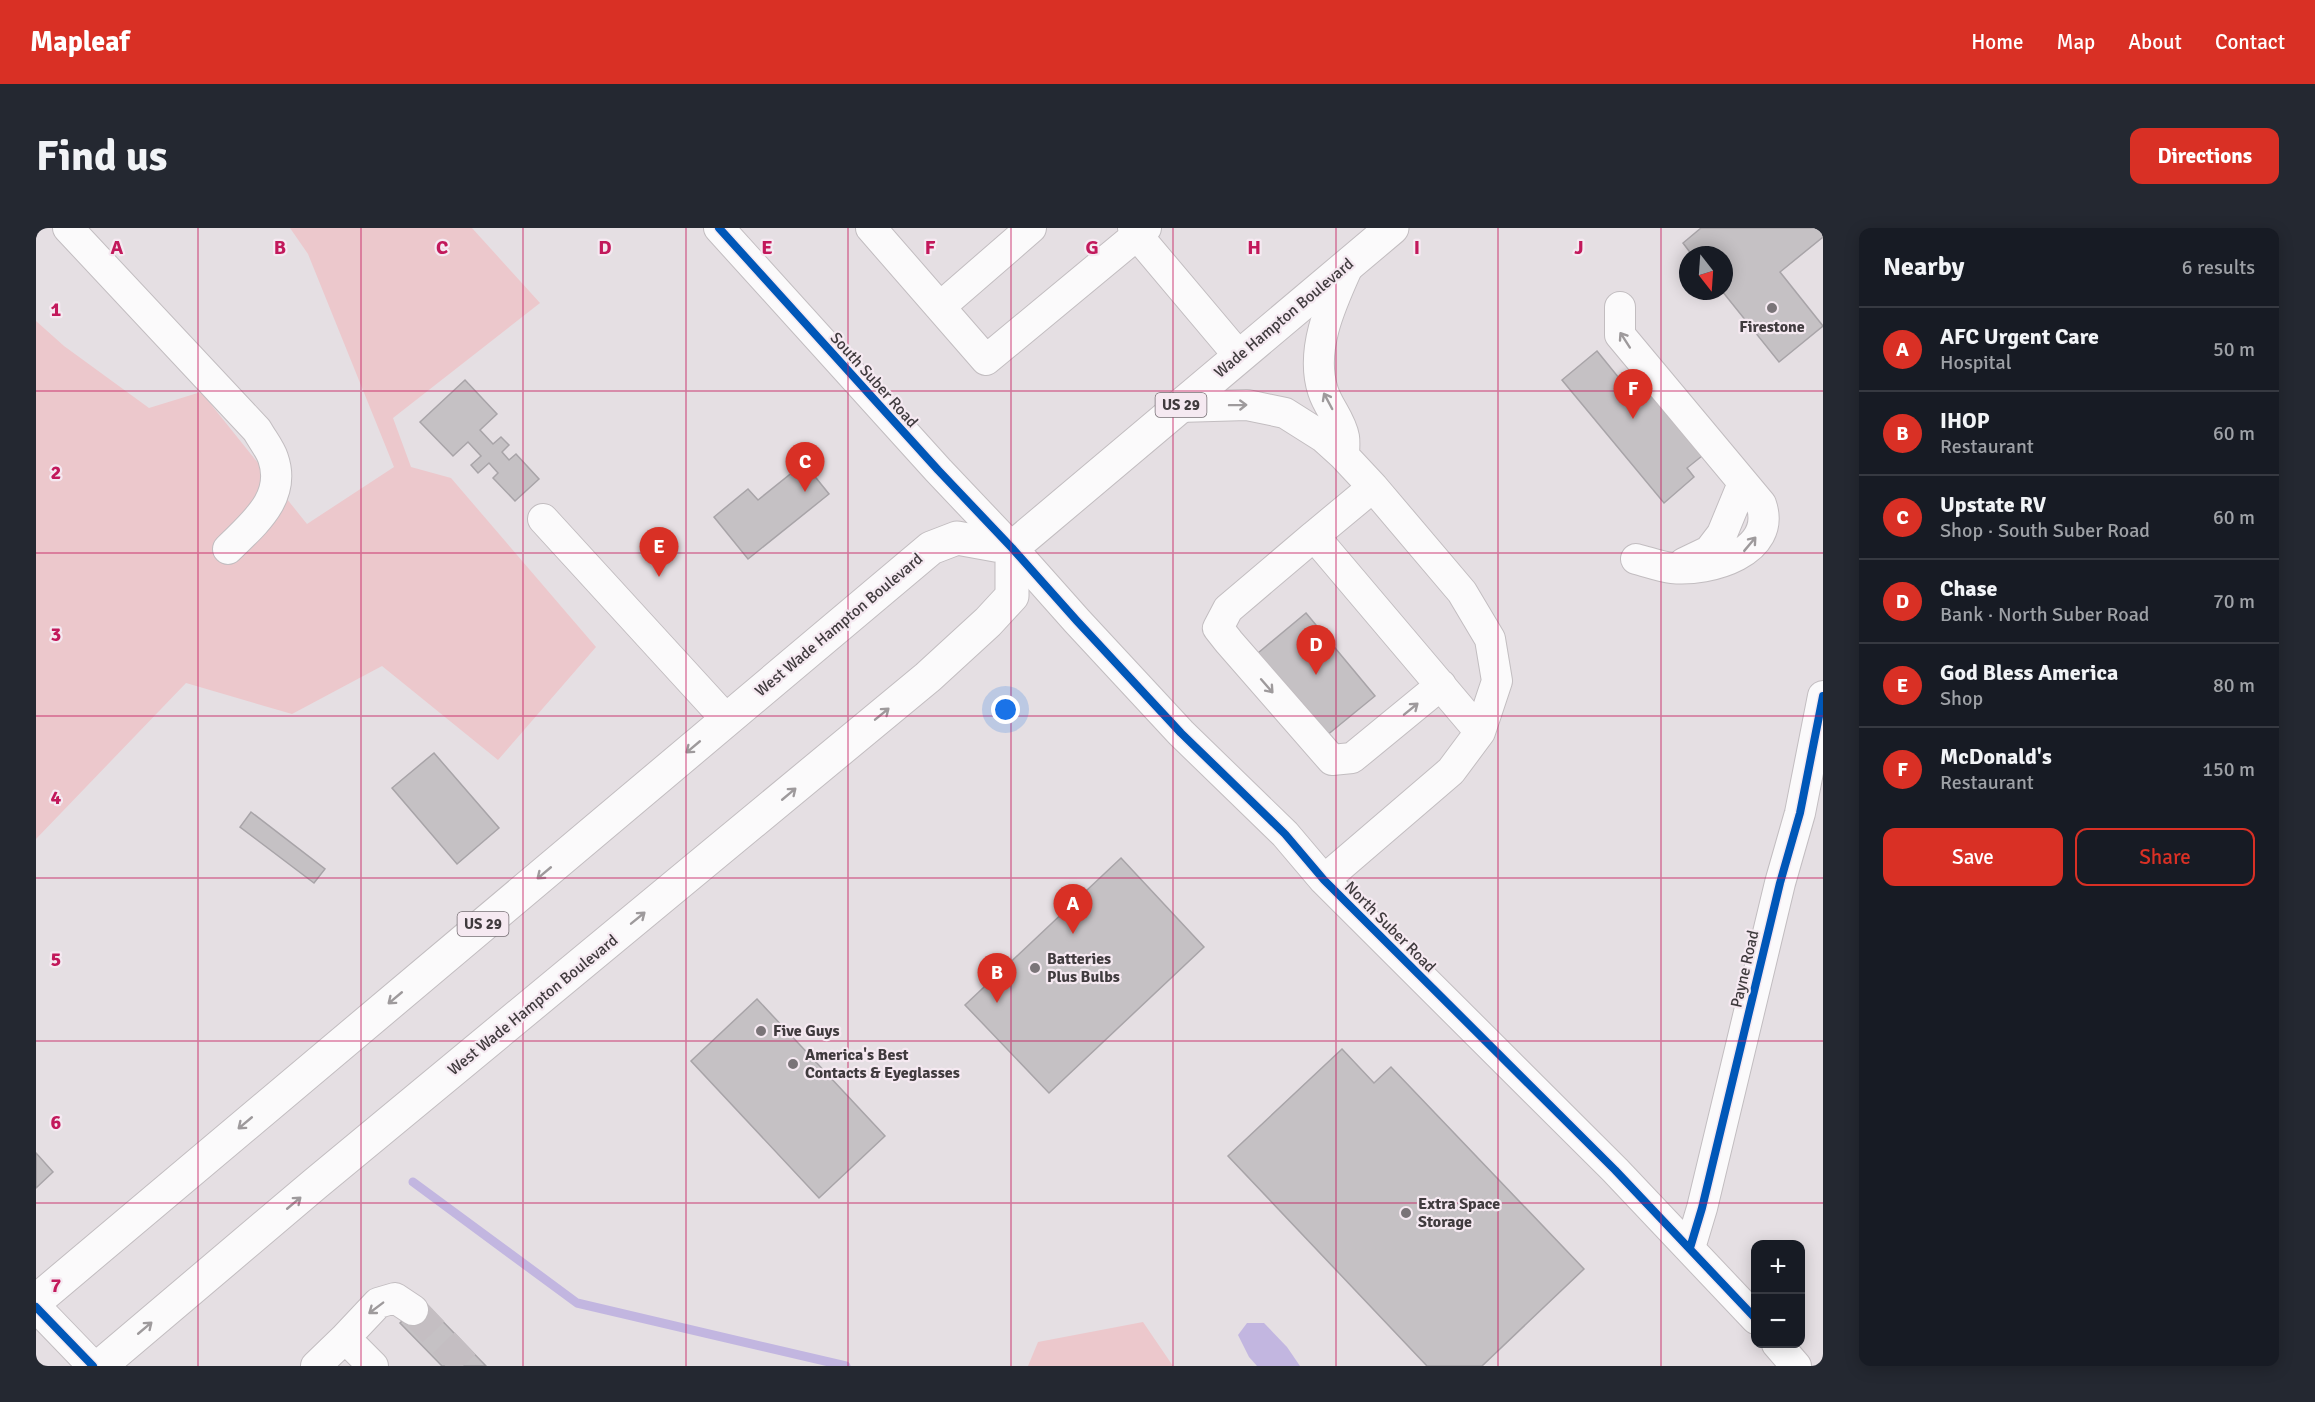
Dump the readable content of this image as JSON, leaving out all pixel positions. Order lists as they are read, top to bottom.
{
  "streets": {
    "main road": ["Wade Hampton Boulevard", "US 29", "West Wade Hampton Boulevard"],
    "street": ["South Suber Road", "North Suber Road", "Payne Road"]
  },
  "crossings": [
    ["Wade Hampton Boulevard", "South Suber Road"],
    ["Wade Hampton Boulevard", "West Wade Hampton Boulevard"],
    ["Wade Hampton Boulevard", "North Suber Road"],
    ["South Suber Road", "West Wade Hampton Boulevard"],
    ["South Suber Road", "North Suber Road"],
    ["West Wade Hampton Boulevard", "North Suber Road"],
    ["North Suber Road", "Payne Road"]
  ],
  "places": [
    "Firestone",
    "Batteries Plus Bulbs",
    "Five Guys",
    "America's Best Contacts & Eyeglasses",
    "Extra Space Storage"
  ],
  "north": "bottom",
  "page": {
    "header": "Mapleaf",
    "nav": [
      "Home",
      "Map",
      "About",
      "Contact"
    ],
    "buttons": [
      "Directions",
      ["Save", "Share"]
    ],
    "title": "Find us",
    "heading": ["Nearby", "6 results"],
    "list": [
      {
        "mark": "A",
        "name": "AFC Urgent Care",
        "note": "Hospital",
        "value": "50 m"
      },
      {
        "mark": "B",
        "name": "IHOP",
        "note": "Restaurant",
        "value": "60 m"
      },
      {
        "mark": "C",
        "name": "Upstate RV",
        "note": "Shop · South Suber Road",
        "value": "60 m"
      },
      {
        "mark": "D",
        "name": "Chase",
        "note": "Bank · North Suber Road",
        "value": "70 m"
      },
      {
        "mark": "E",
        "name": "God Bless America",
        "note": "Shop",
        "value": "80 m"
      },
      {
        "mark": "F",
        "name": "McDonald's",
        "note": "Restaurant",
        "value": "150 m"
      }
    ],
    "pins": [
      "F",
      "C",
      "E",
      "D",
      "A",
      "B"
    ],
    "map_buttons": ["+", "−"]
  },
  "grid": {
    "columns": [
      "A",
      "B",
      "C",
      "D",
      "E",
      "F",
      "G",
      "H",
      "I",
      "J"
    ],
    "rows": [
      "1",
      "2",
      "3",
      "4",
      "5",
      "6",
      "7"
    ]
  }
}
